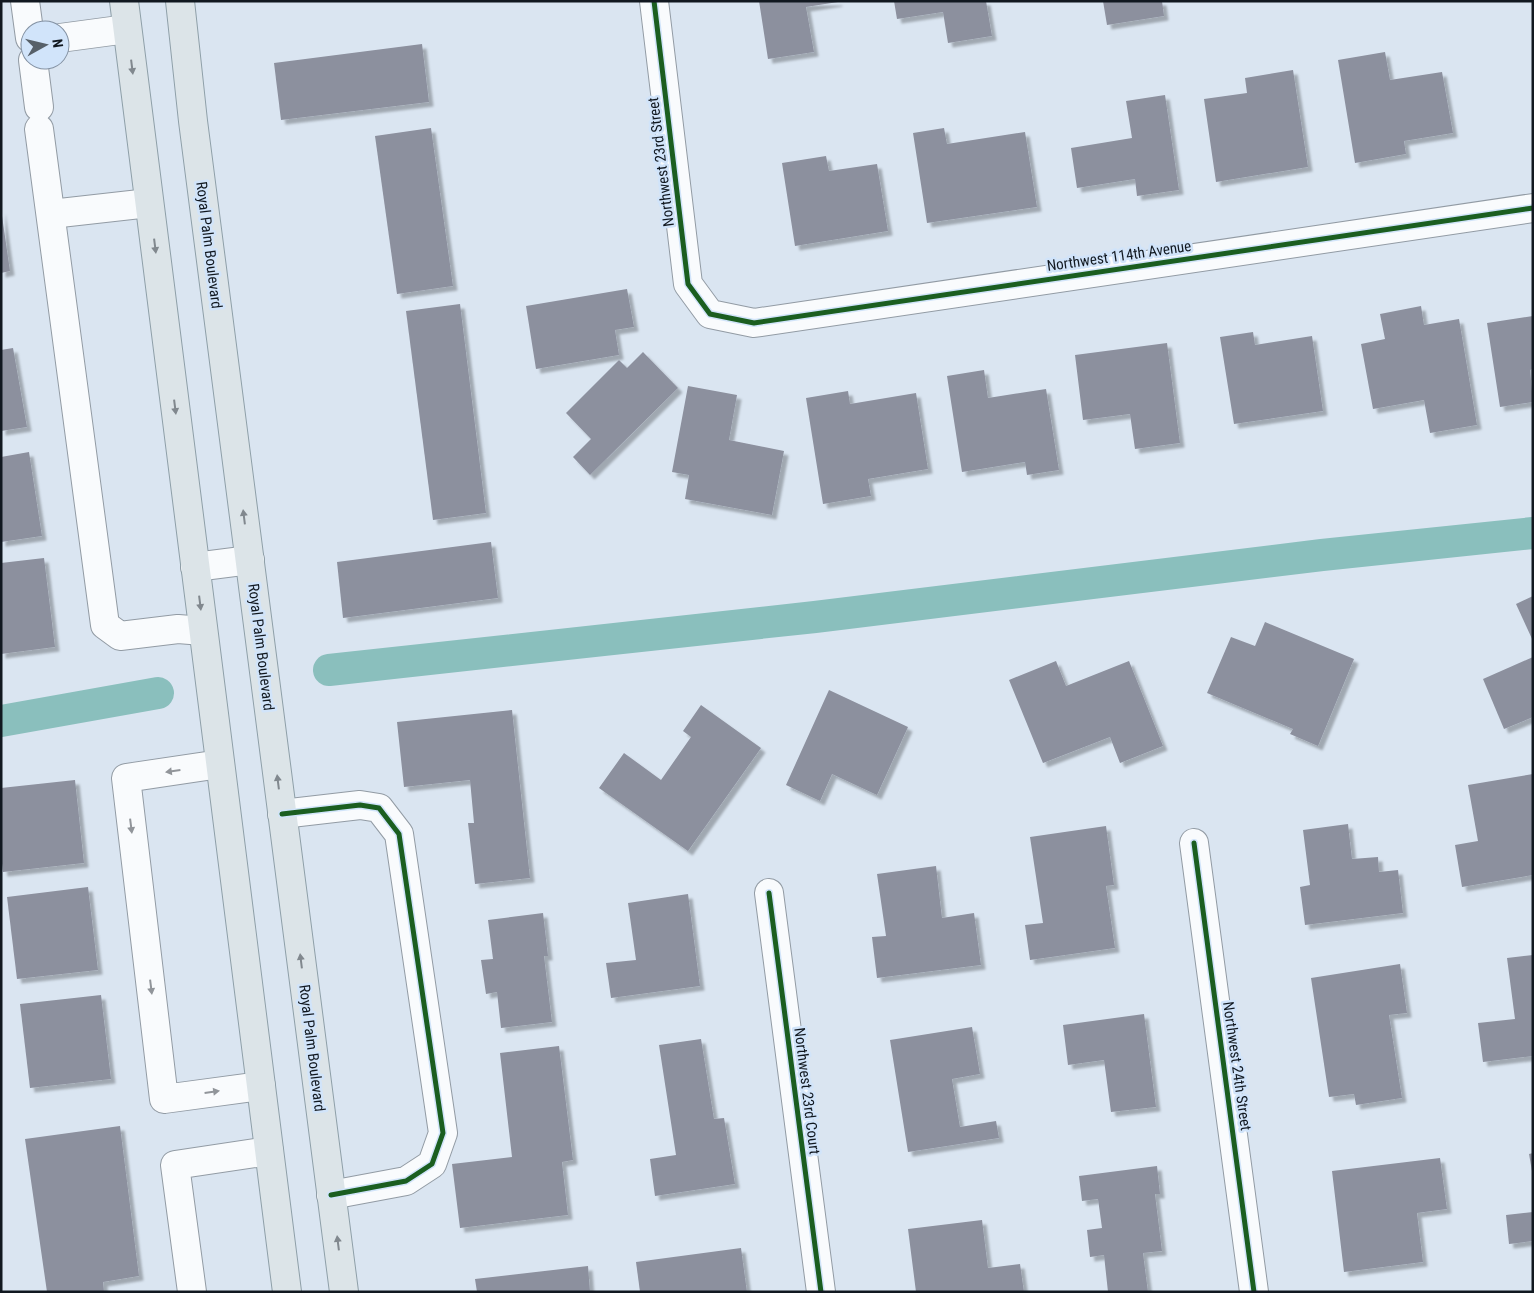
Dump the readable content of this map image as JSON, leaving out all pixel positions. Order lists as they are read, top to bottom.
{
  "streets": {
    "main road": ["Royal Palm Boulevard"],
    "street": [
      "Northwest 23rd Street",
      "Northwest 114th Avenue",
      "Northwest 24th Street",
      "Northwest 23rd Court"
    ]
  },
  "crossings": [
    ["Northwest 23rd Street", "Northwest 114th Avenue"]
  ],
  "north": "right"
}
